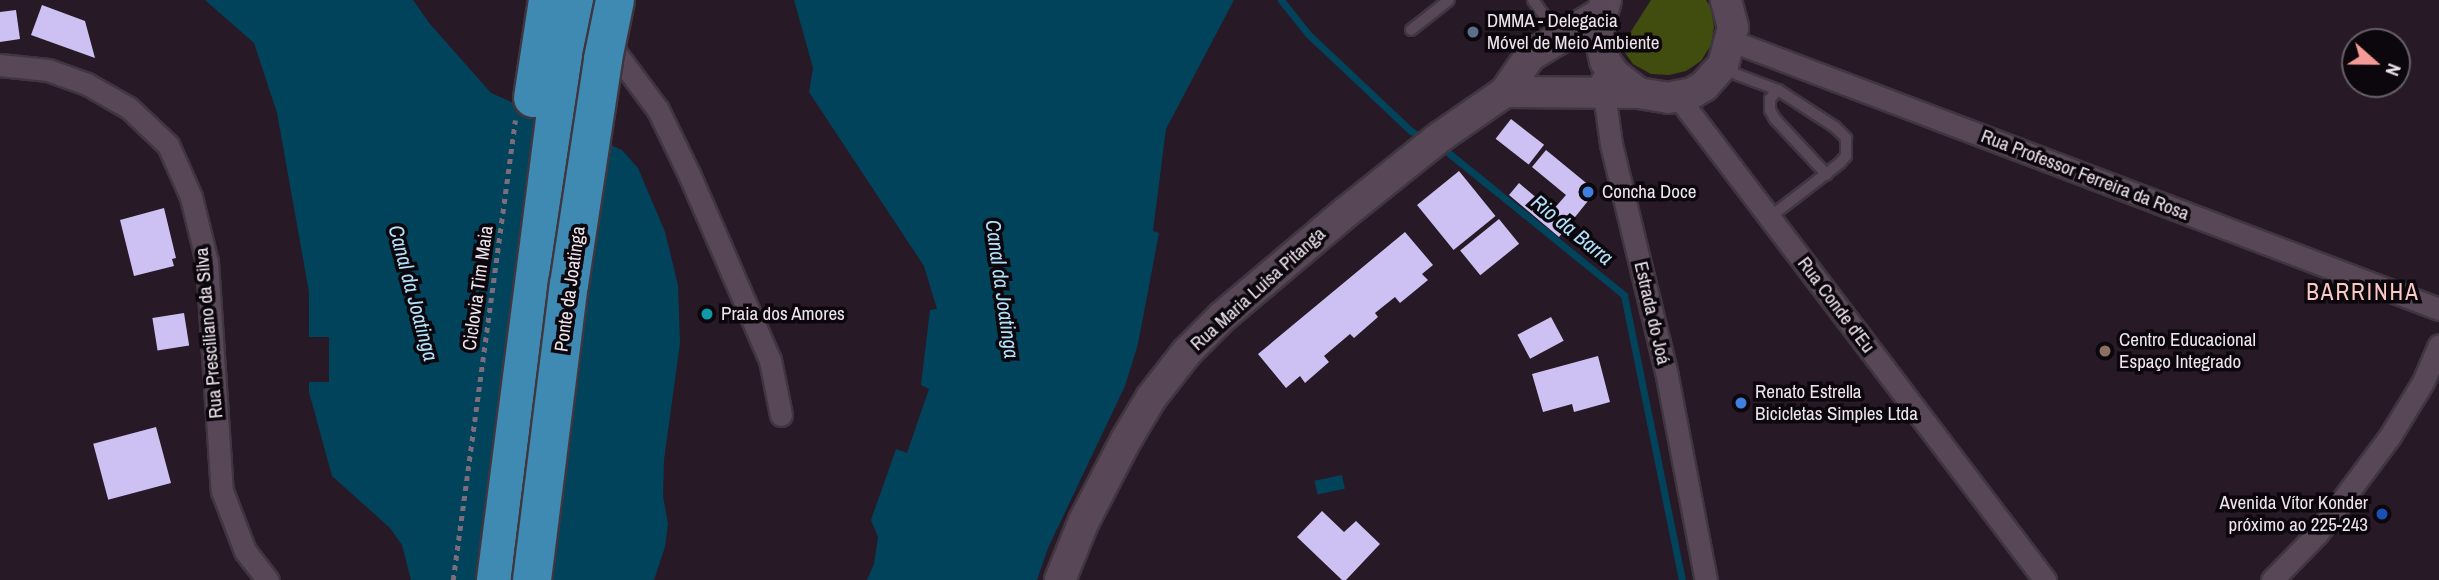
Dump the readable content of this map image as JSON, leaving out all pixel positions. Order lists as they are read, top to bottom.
{
  "streets": {
    "highway": ["Ponte da Joatinga"],
    "street": [
      "Rua Professor Ferreira da Rosa",
      "Rua Maria Luisa Pitanga",
      "Rua Conde d'Eu",
      "Estrada do Joá",
      "Rua Presciliano da Silva"
    ],
    "path": ["Ciclovia Tim Maia"]
  },
  "districts": ["BARRINHA"],
  "water": ["Rio da Barra", "Canal da Joatinga"],
  "places": [
    "DMMA - Delegacia Móvel de Meio Ambiente",
    "Concha Doce",
    "Praia dos Amores",
    "Centro Educacional Espaço Integrado",
    "Renato Estrella Bicicletas Simples Ltda",
    "Avenida Vítor Konder próximo ao 225-243"
  ],
  "north": "right"
}
